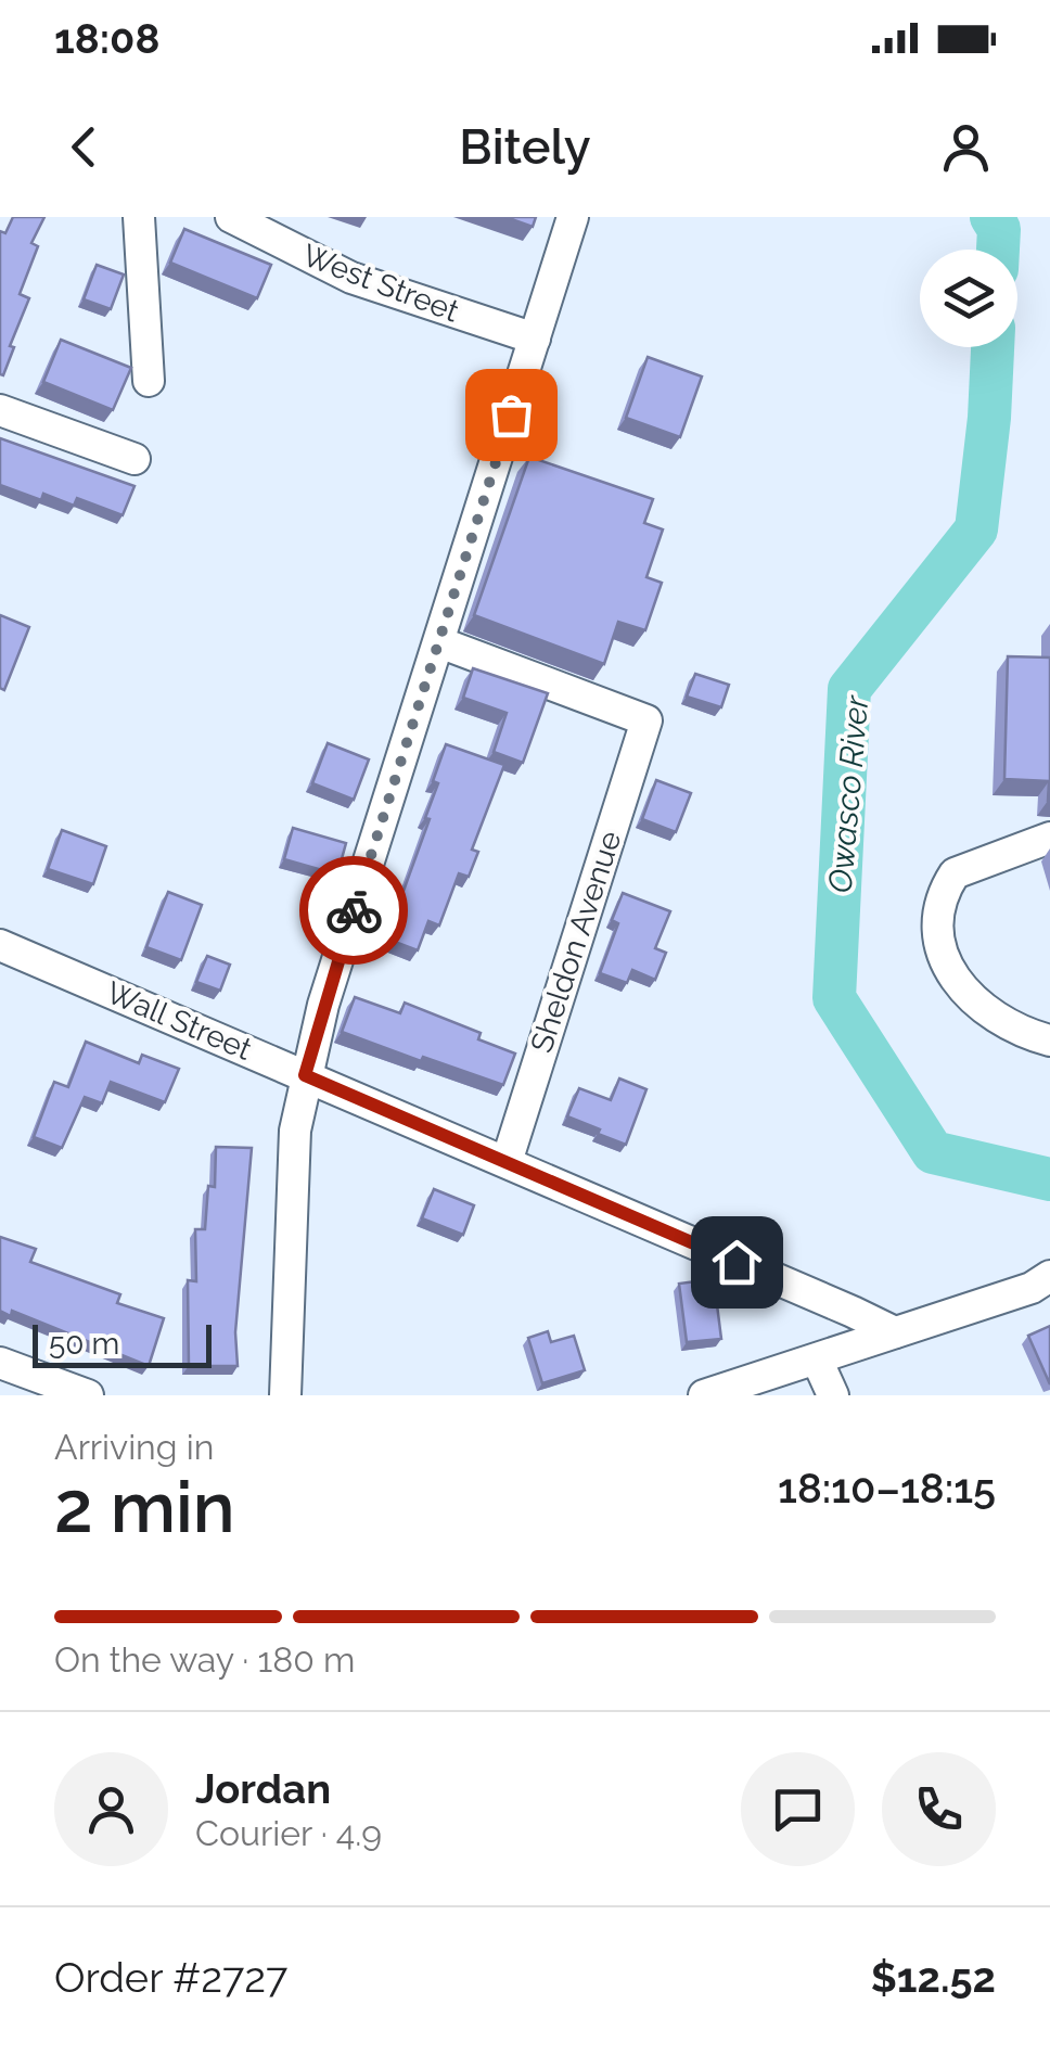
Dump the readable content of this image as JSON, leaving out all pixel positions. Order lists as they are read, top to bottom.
{
  "streets": {
    "street": ["West Street", "Sheldon Avenue", "Wall Street"]
  },
  "crossings": [
    ["Sheldon Avenue", "Wall Street"]
  ],
  "water": ["Owasco River"],
  "scale_bar": "50 m",
  "page": {
    "status": "18:08",
    "header": "Bitely",
    "scale": "50 m",
    "heading": ["2 min", "Arriving in", "18:10–18:15"],
    "panel": [
      "Jordan",
      "Courier · 4.9",
      "Order #2727",
      "$12.52"
    ],
    "bar": "On the way · 180 m"
  }
}
